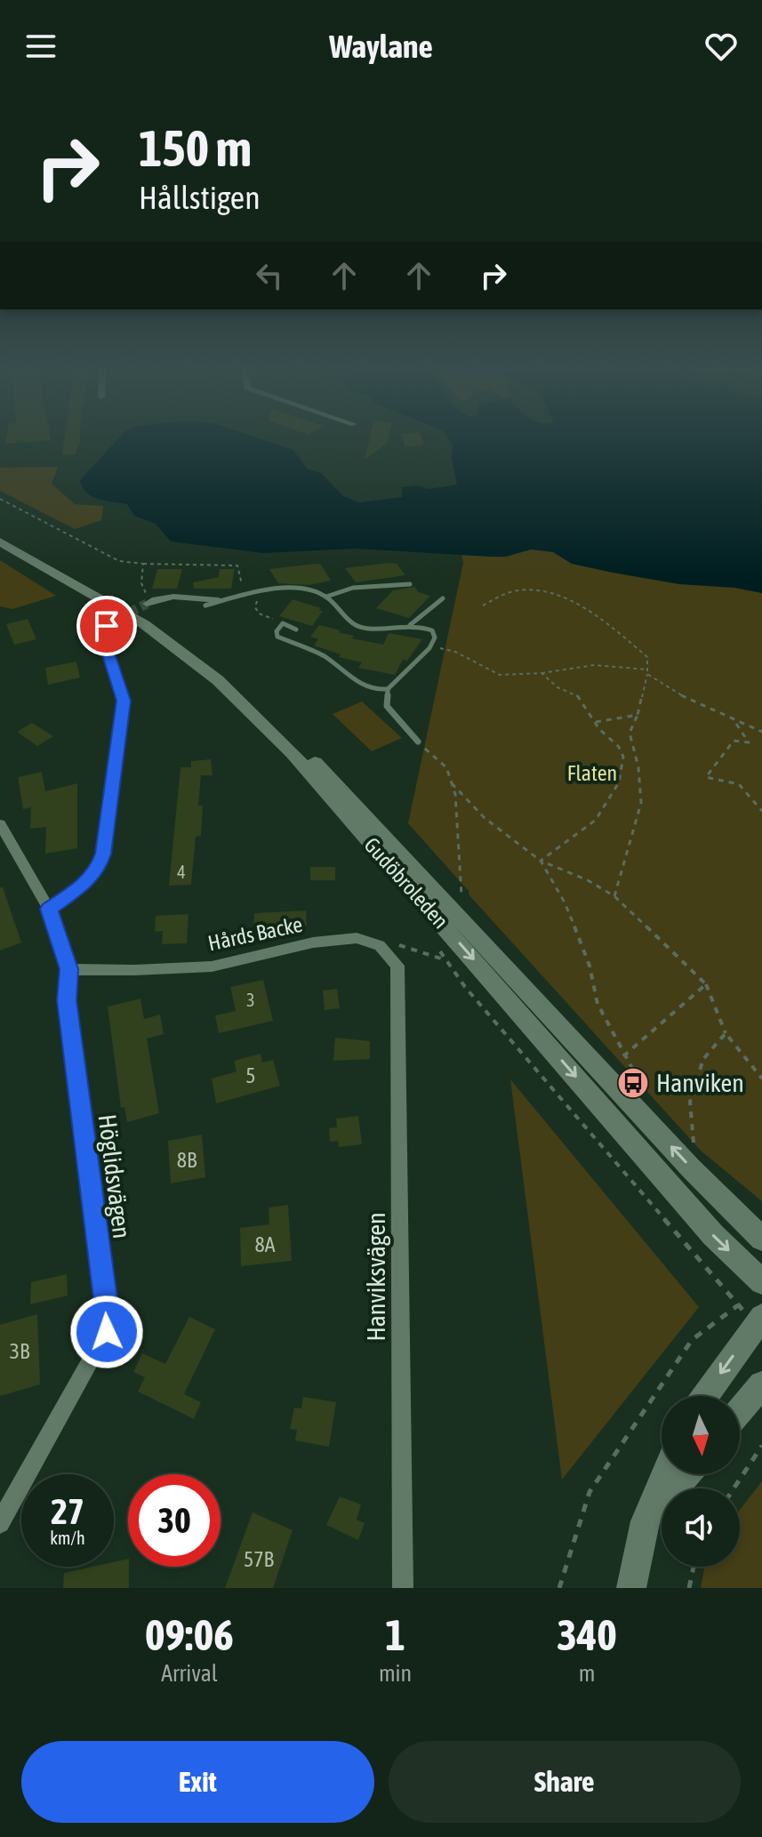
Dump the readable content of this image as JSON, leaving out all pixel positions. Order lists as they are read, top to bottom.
{
  "streets": {
    "main road": ["Gudöbroleden"],
    "street": ["Hårds Backe", "Höglidsvägen", "Hanviksvägen"]
  },
  "crossings": [
    ["Hårds Backe", "Höglidsvägen"],
    ["Hårds Backe", "Hanviksvägen"]
  ],
  "parks": ["Flaten"],
  "places": {
    "bus stop": ["Hanviken"]
  },
  "house_numbers": [
    "4",
    "3",
    "5",
    "8B",
    "8A",
    "3B",
    "57B"
  ],
  "north": "bottom",
  "page": {
    "header": "Waylane",
    "turn": ["150 m", "Hållstigen"],
    "speed": "27 km/h",
    "limit": "30",
    "eta": [
      "09:06",
      "Arrival",
      "1",
      "min",
      "340",
      "m"
    ],
    "buttons": ["Exit", "Share"]
  }
}
